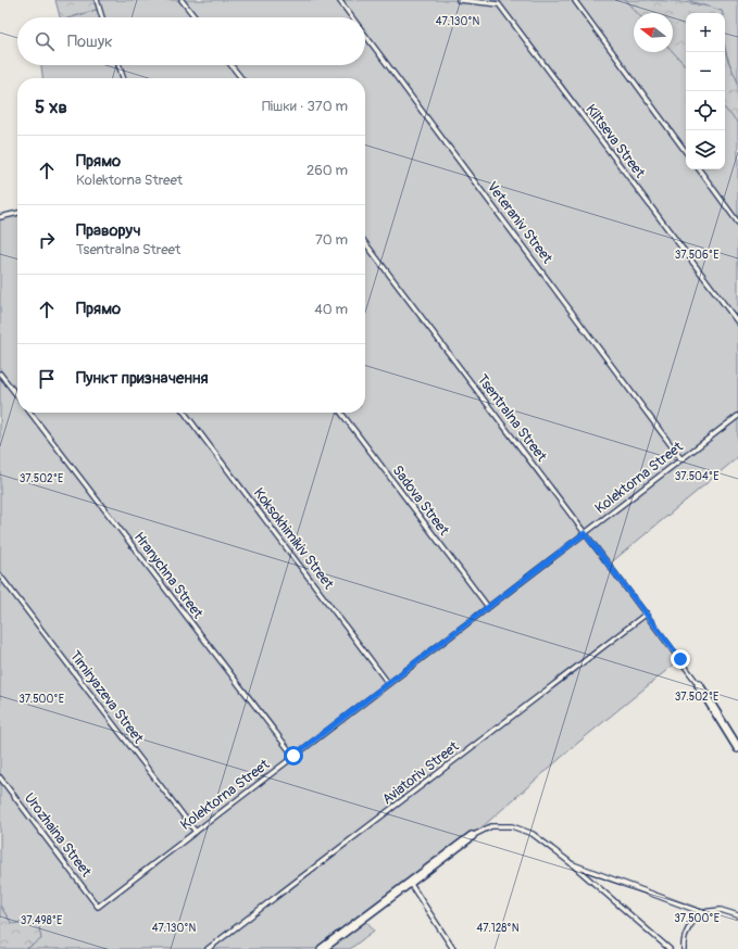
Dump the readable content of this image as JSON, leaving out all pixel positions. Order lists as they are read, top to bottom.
{
  "streets": {
    "lane": [
      "Kiltseva Street",
      "Veteraniv Street",
      "Tsentralna Street",
      "Kolektorna Street",
      "Sadova Street",
      "Koksokhimikiv Street",
      "Hranychna Street",
      "Timiryazeva Street",
      "Aviatoriv Street",
      "Urozhaina Street"
    ]
  },
  "crossings": [
    ["Veteraniv Street", "Kolektorna Street"],
    ["Tsentralna Street", "Kolektorna Street"],
    ["Tsentralna Street", "Aviatoriv Street"],
    ["Kolektorna Street", "Sadova Street"],
    ["Kolektorna Street", "Koksokhimikiv Street"],
    ["Kolektorna Street", "Hranychna Street"],
    ["Kolektorna Street", "Timiryazeva Street"],
    ["Kolektorna Street", "Urozhaina Street"]
  ],
  "north": "left",
  "page": {
    "map_buttons": ["+", "−"],
    "search": "Пошук",
    "heading": ["5 хв", "Пішки · 370 m"],
    "list": [
      ["Прямо", "Kolektorna Street", "260 m"],
      ["Праворуч", "Tsentralna Street", "70 m"],
      ["Прямо", "40 m"],
      "Пункт призначення"
    ]
  },
  "coordinates": [
    "47.130°N",
    "37.506°E",
    "37.504°E",
    "37.502°E",
    "37.500°E",
    "37.498°E",
    "47.128°N"
  ]
}
